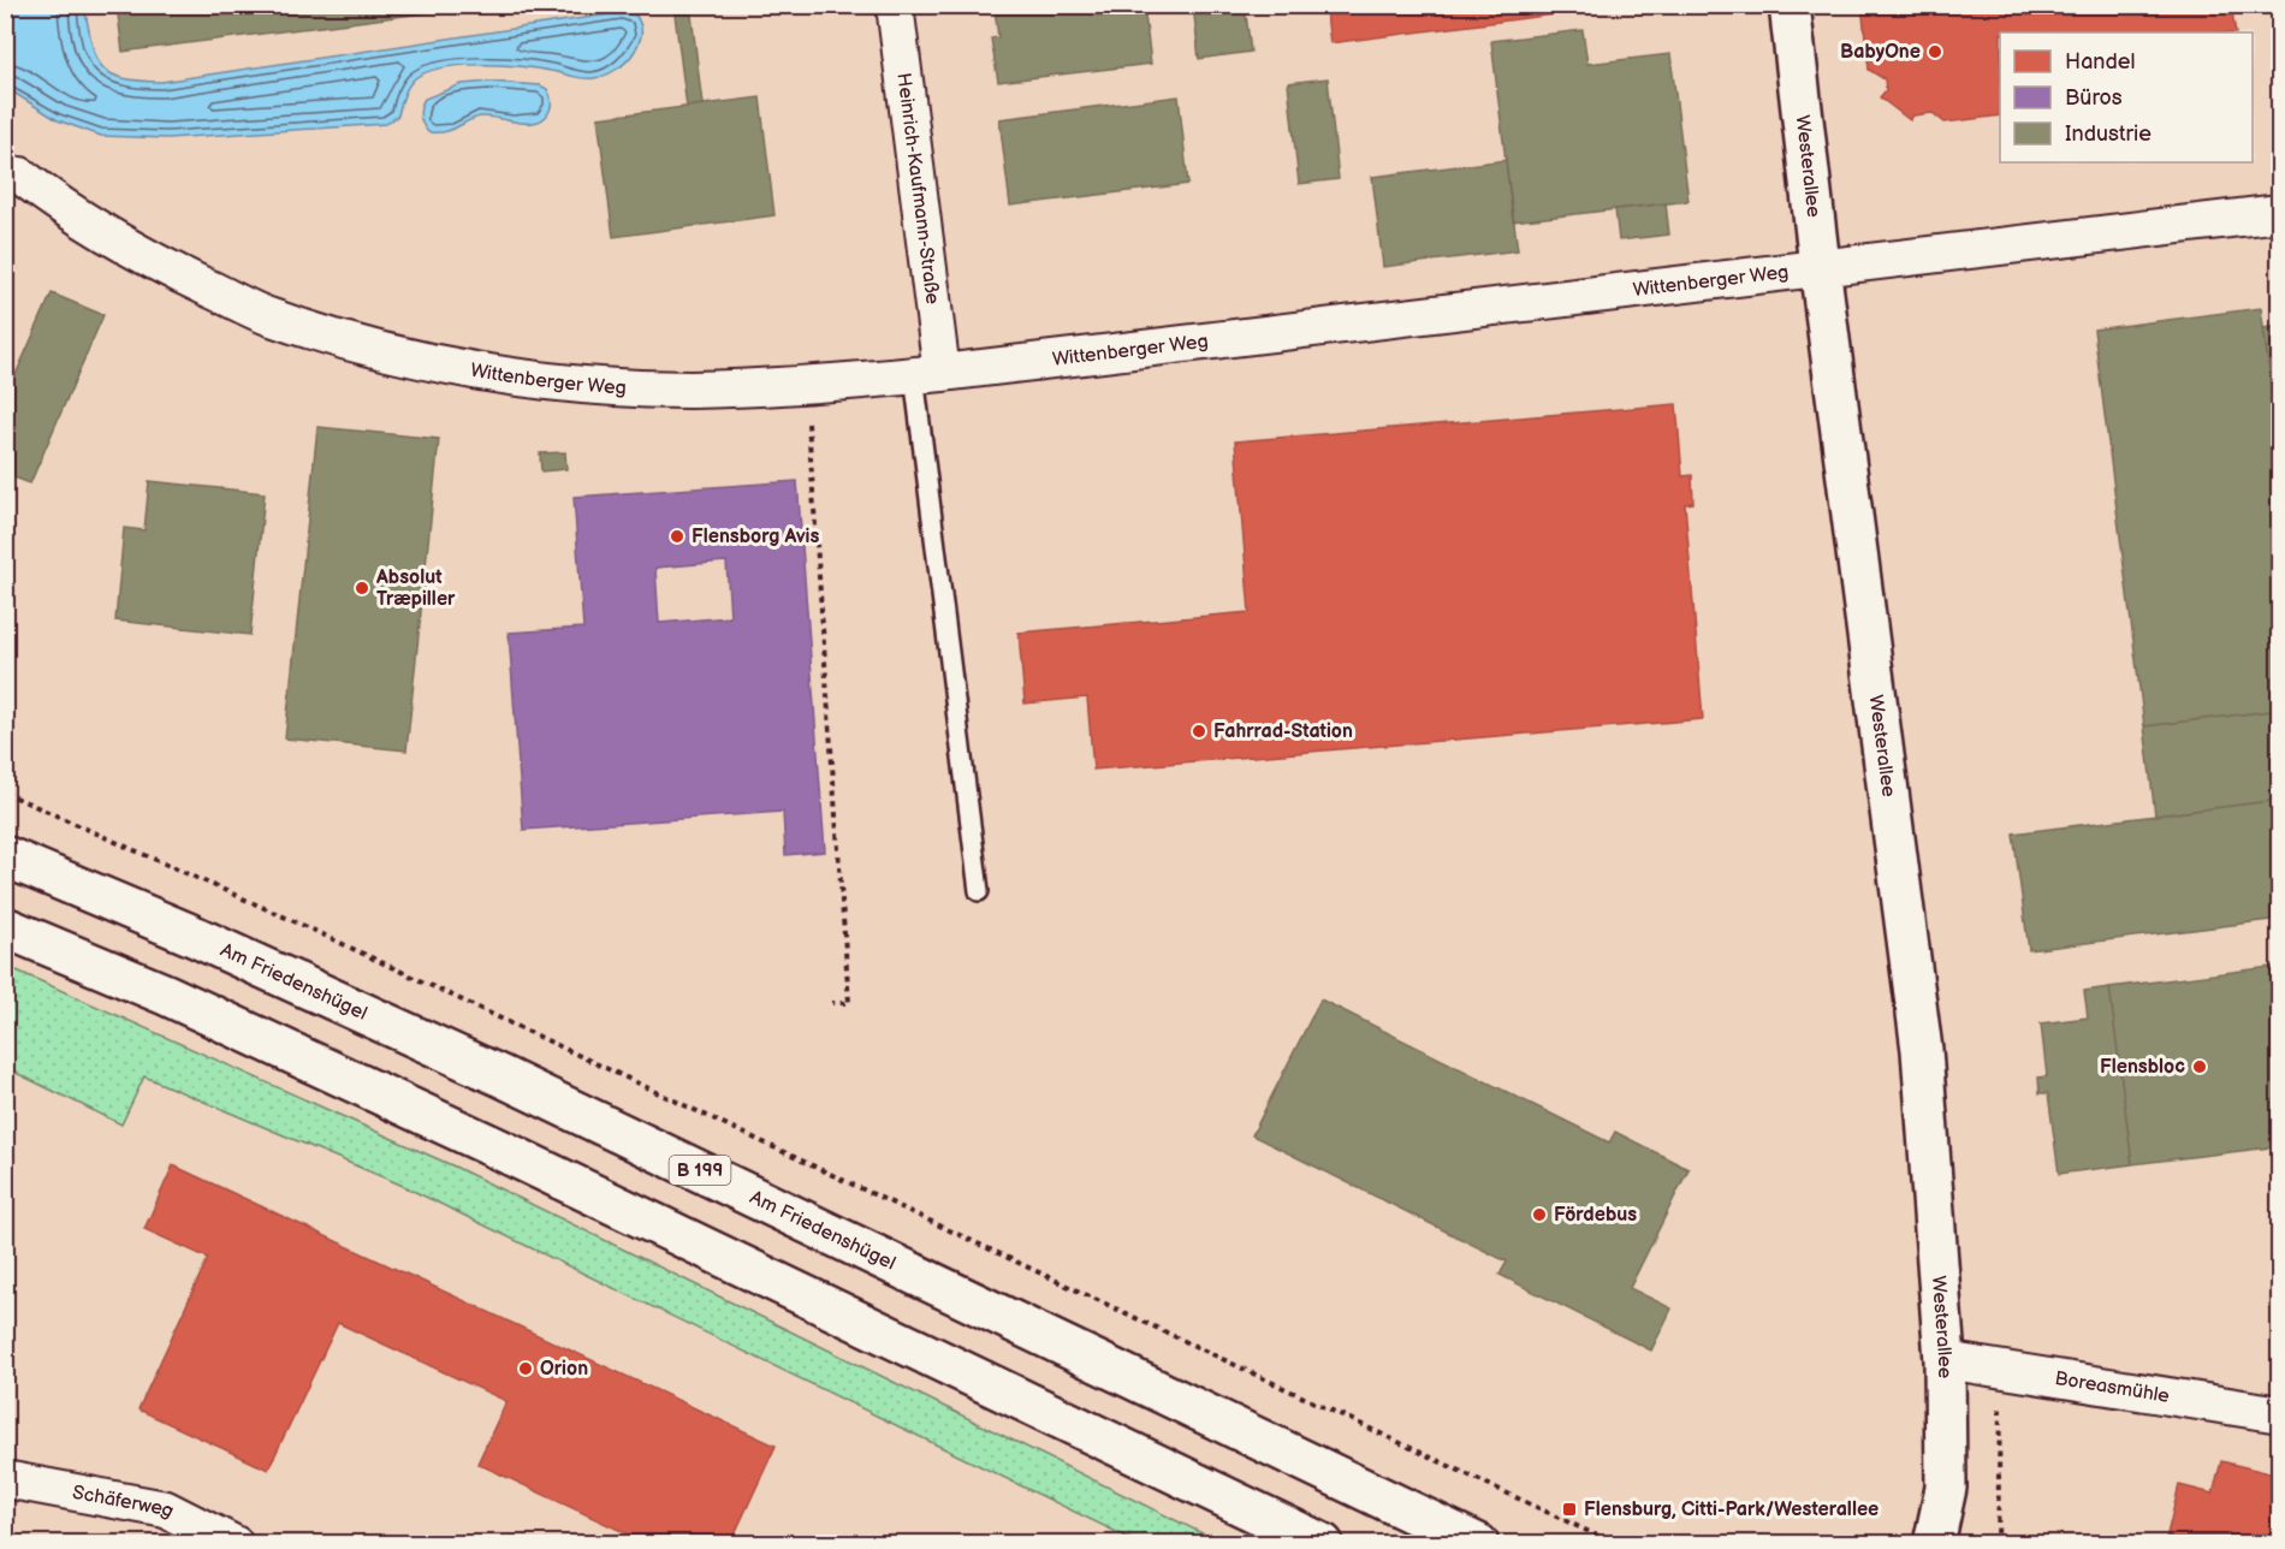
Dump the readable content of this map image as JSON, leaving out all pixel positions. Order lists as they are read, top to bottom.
{
  "streets": {
    "main road": ["Westerallee", "Am Friedenshügel", "B 199"],
    "street": [
      "Heinrich-Kaufmann-Straße",
      "Wittenberger Weg",
      "Boreasmühle",
      "Schäferweg"
    ]
  },
  "crossings": [
    ["Westerallee", "Wittenberger Weg"],
    ["Westerallee", "Boreasmühle"],
    ["Heinrich-Kaufmann-Straße", "Wittenberger Weg"]
  ],
  "places": {
    "other": [
      "BabyOne",
      "Flensborg Avis",
      "Absolut Træpiller",
      "Fahrrad-Station",
      "Flensbloc",
      "Fördebus",
      "Orion"
    ],
    "transit": ["Flensburg, Citti-Park/Westerallee"]
  },
  "legend": ["Handel", "Büros", "Industrie"]
}
